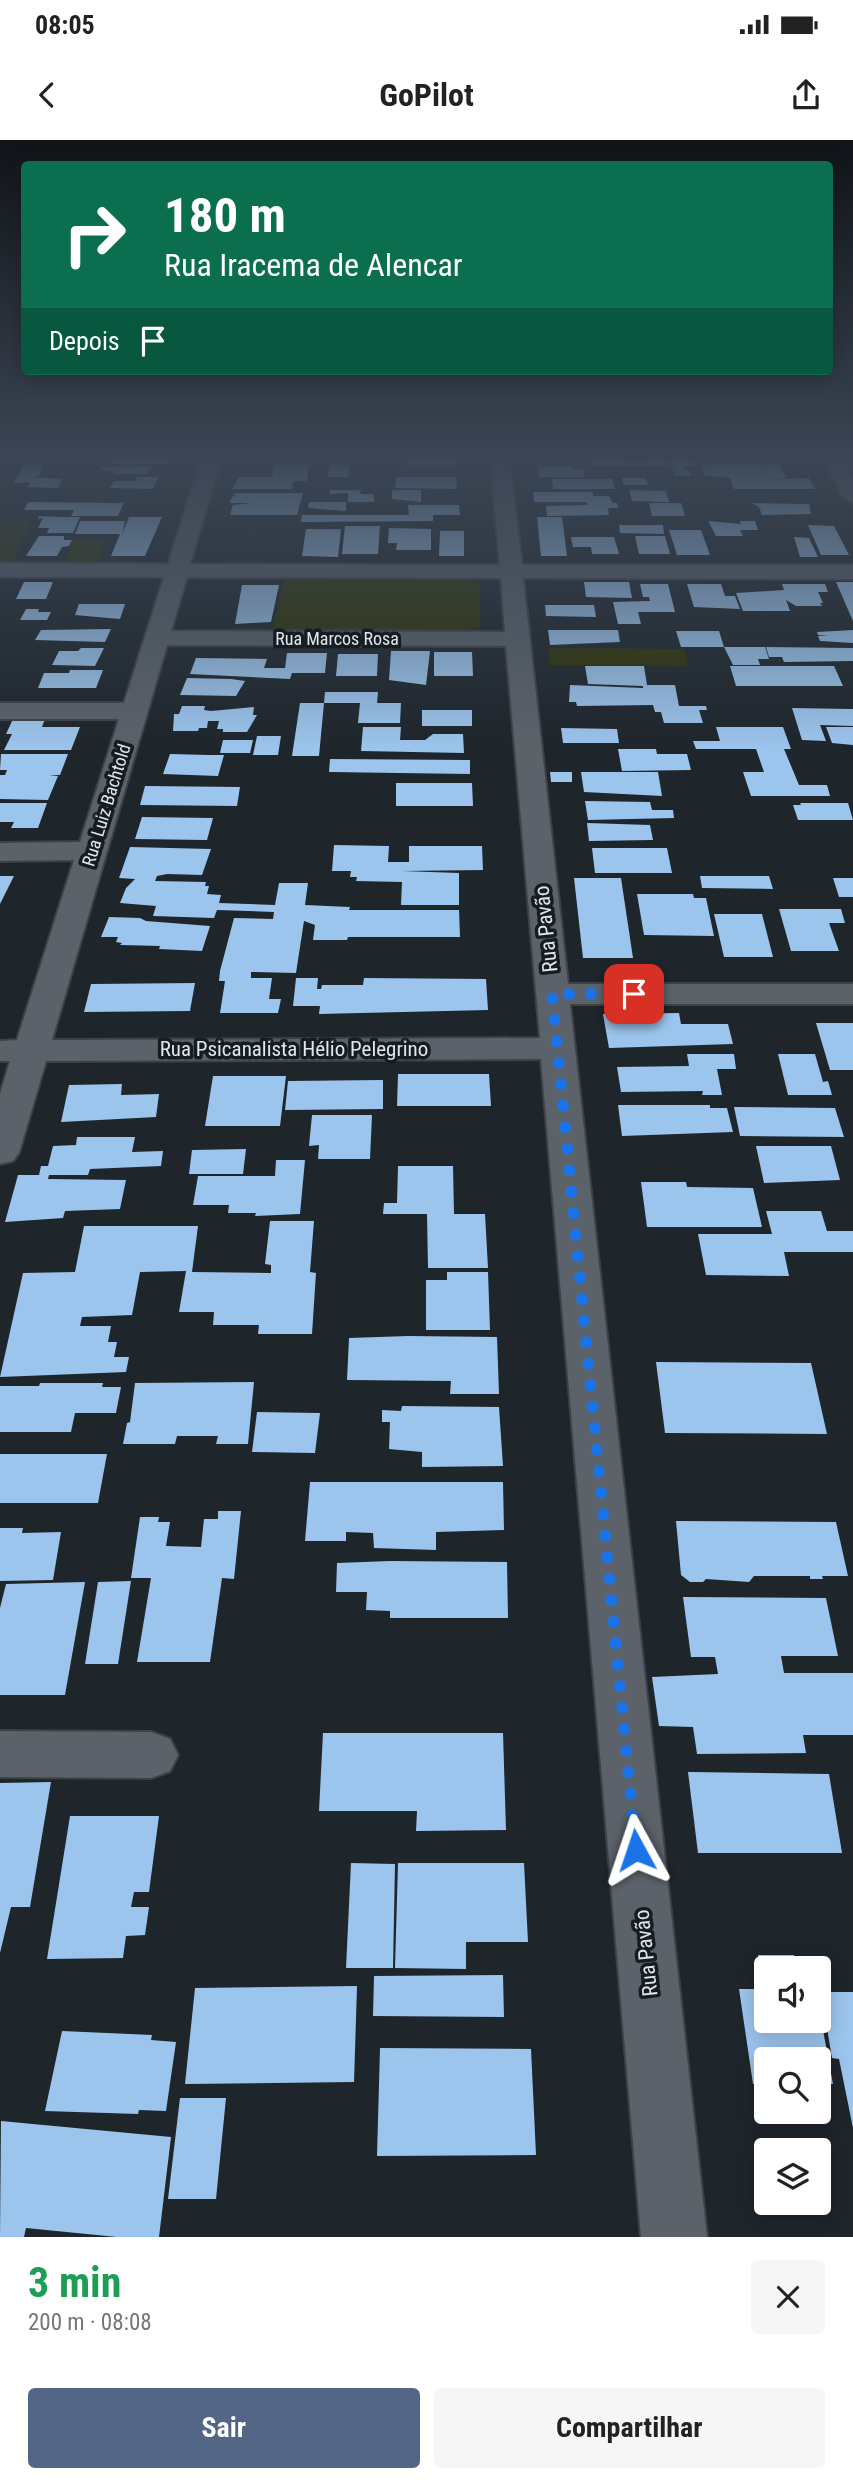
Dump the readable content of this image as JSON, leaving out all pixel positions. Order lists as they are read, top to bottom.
{
  "streets": {
    "street": [
      "Rua Marcos Rosa",
      "Rua Luiz Bachtold",
      "Rua Pavão",
      "Rua Psicanalista Hélio Pelegrino"
    ]
  },
  "crossings": [
    ["Rua Marcos Rosa", "Rua Luiz Bachtold"],
    ["Rua Marcos Rosa", "Rua Pavão"],
    ["Rua Luiz Bachtold", "Rua Psicanalista Hélio Pelegrino"],
    ["Rua Pavão", "Rua Psicanalista Hélio Pelegrino"]
  ],
  "page": {
    "status": "08:05",
    "header": "GoPilot",
    "turn": ["180 m", "Rua Iracema de Alencar"],
    "then": "Depois",
    "heading": ["3 min", "200 m · 08:08"],
    "buttons": ["Sair", "Compartilhar"]
  }
}
